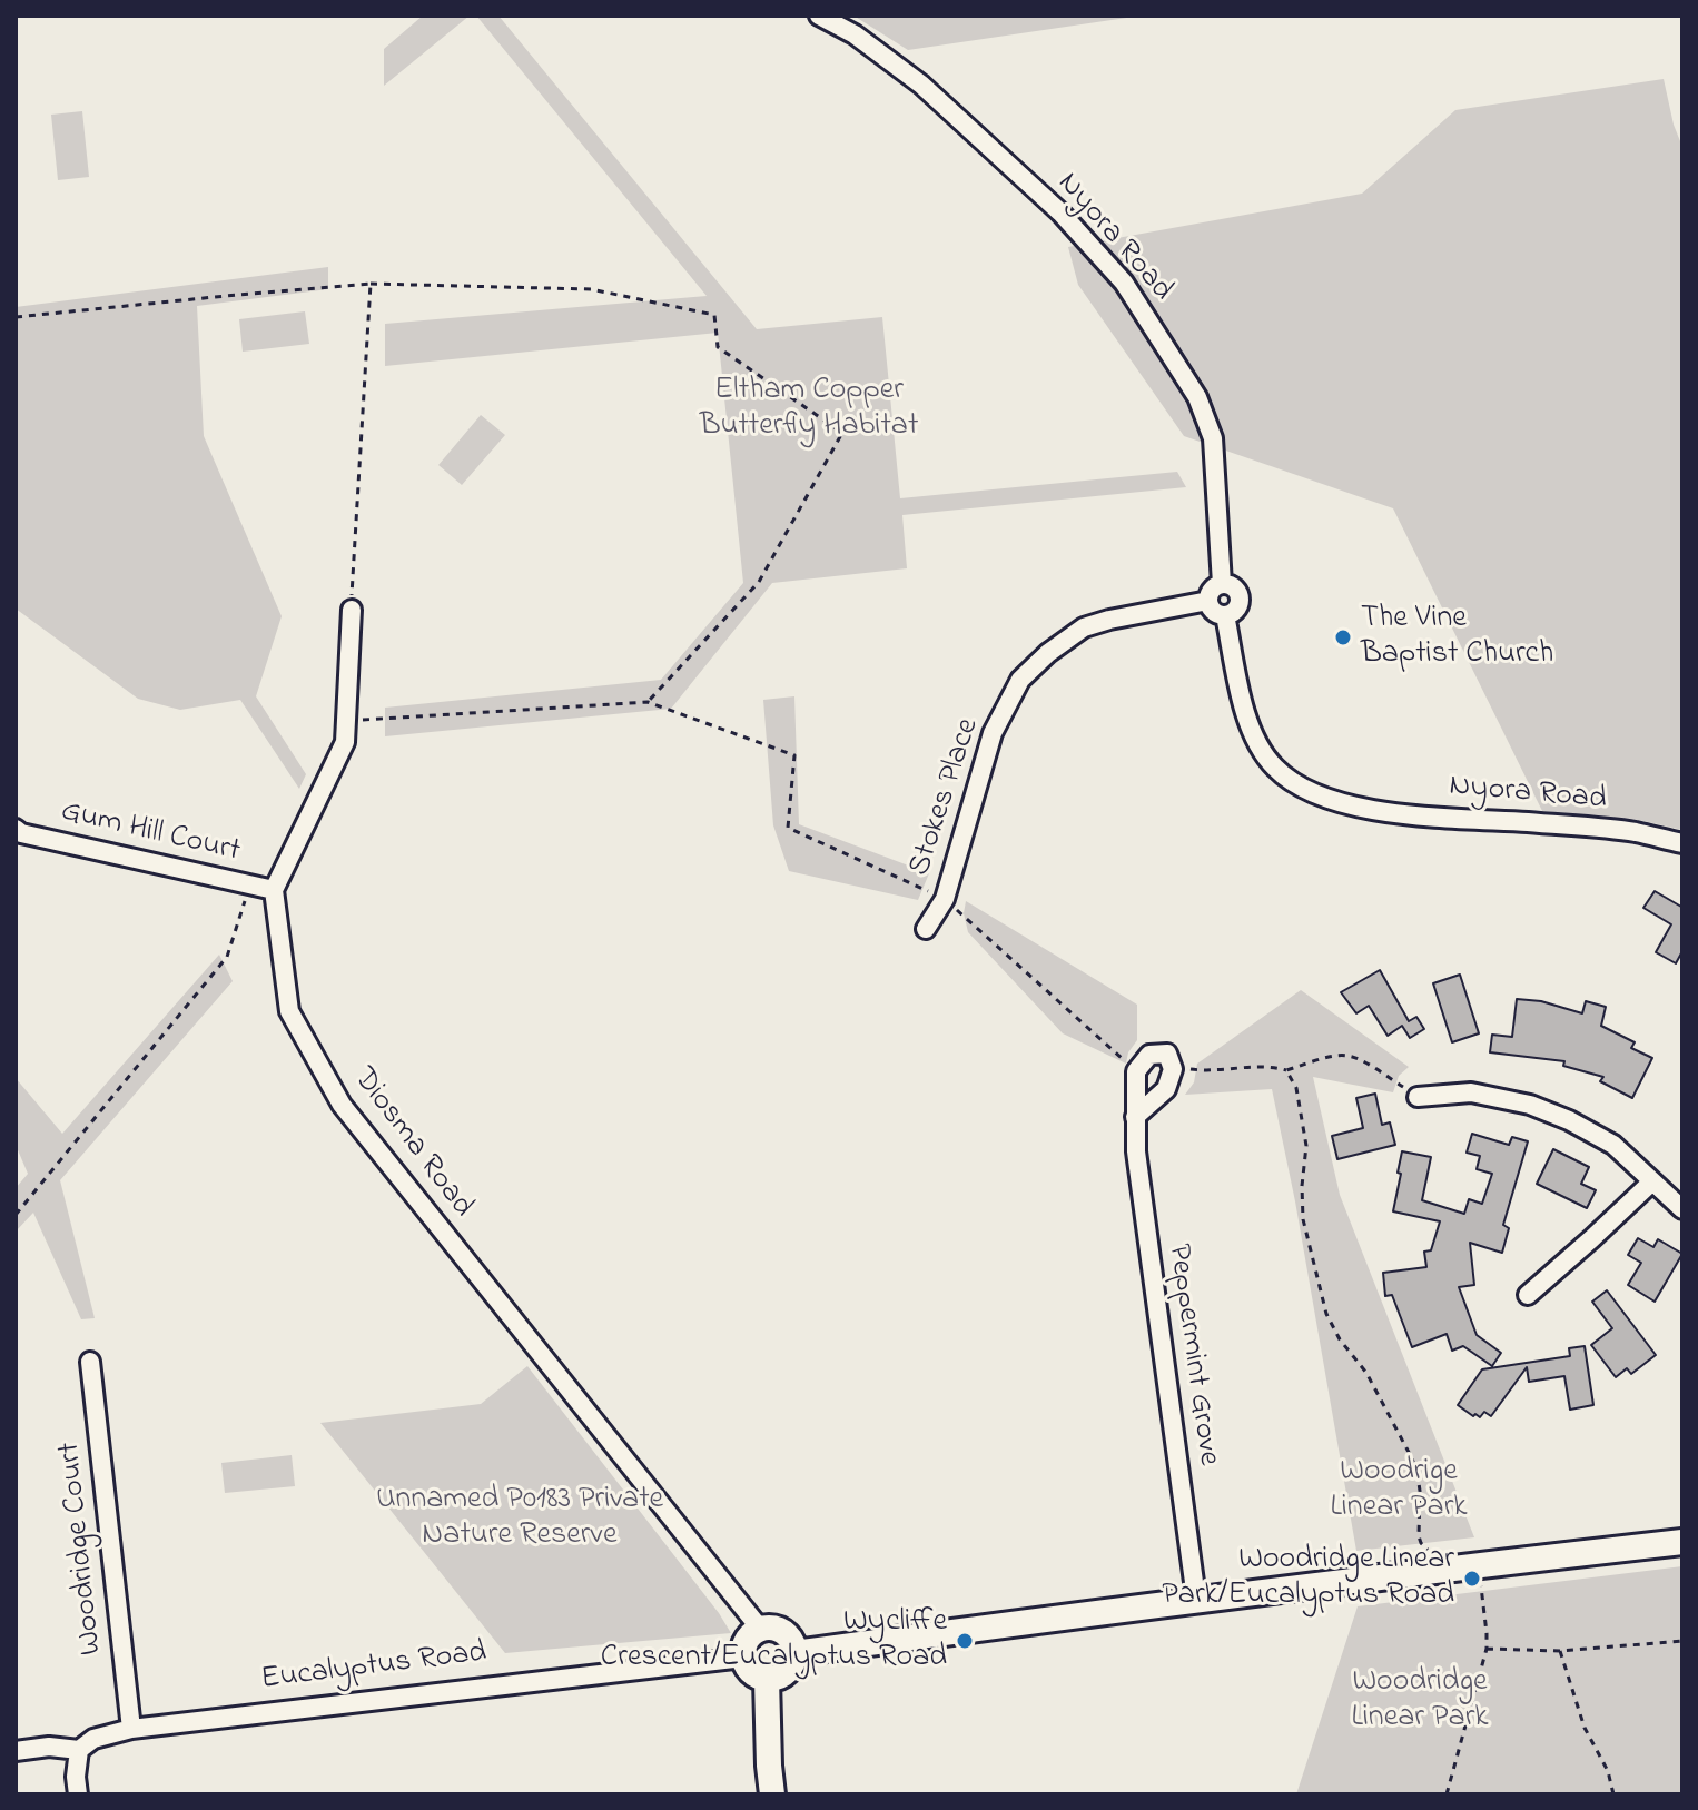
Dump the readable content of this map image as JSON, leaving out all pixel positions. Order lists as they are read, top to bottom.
{
  "streets": {
    "street": [
      "Nyora Road",
      "Stokes Place",
      "Gum Hill Court",
      "Diosma Road",
      "Peppermint Grove",
      "Woodridge Court",
      "Eucalyptus Road"
    ]
  },
  "crossings": [
    ["Nyora Road", "Stokes Place"],
    ["Gum Hill Court", "Diosma Road"],
    ["Diosma Road", "Eucalyptus Road"],
    ["Woodridge Court", "Eucalyptus Road"]
  ],
  "parks": [
    "Eltham Copper Butterfly Habitat",
    "Woodrige Linear Park",
    "Unnamed P0183 Private Nature Reserve",
    "Woodridge Linear Park"
  ],
  "places": ["The Vine Baptist Church", "Woodridge Linear Park/Eucalyptus Road", "Wycliffe Crescent/Eucalyptus Road"]
}
